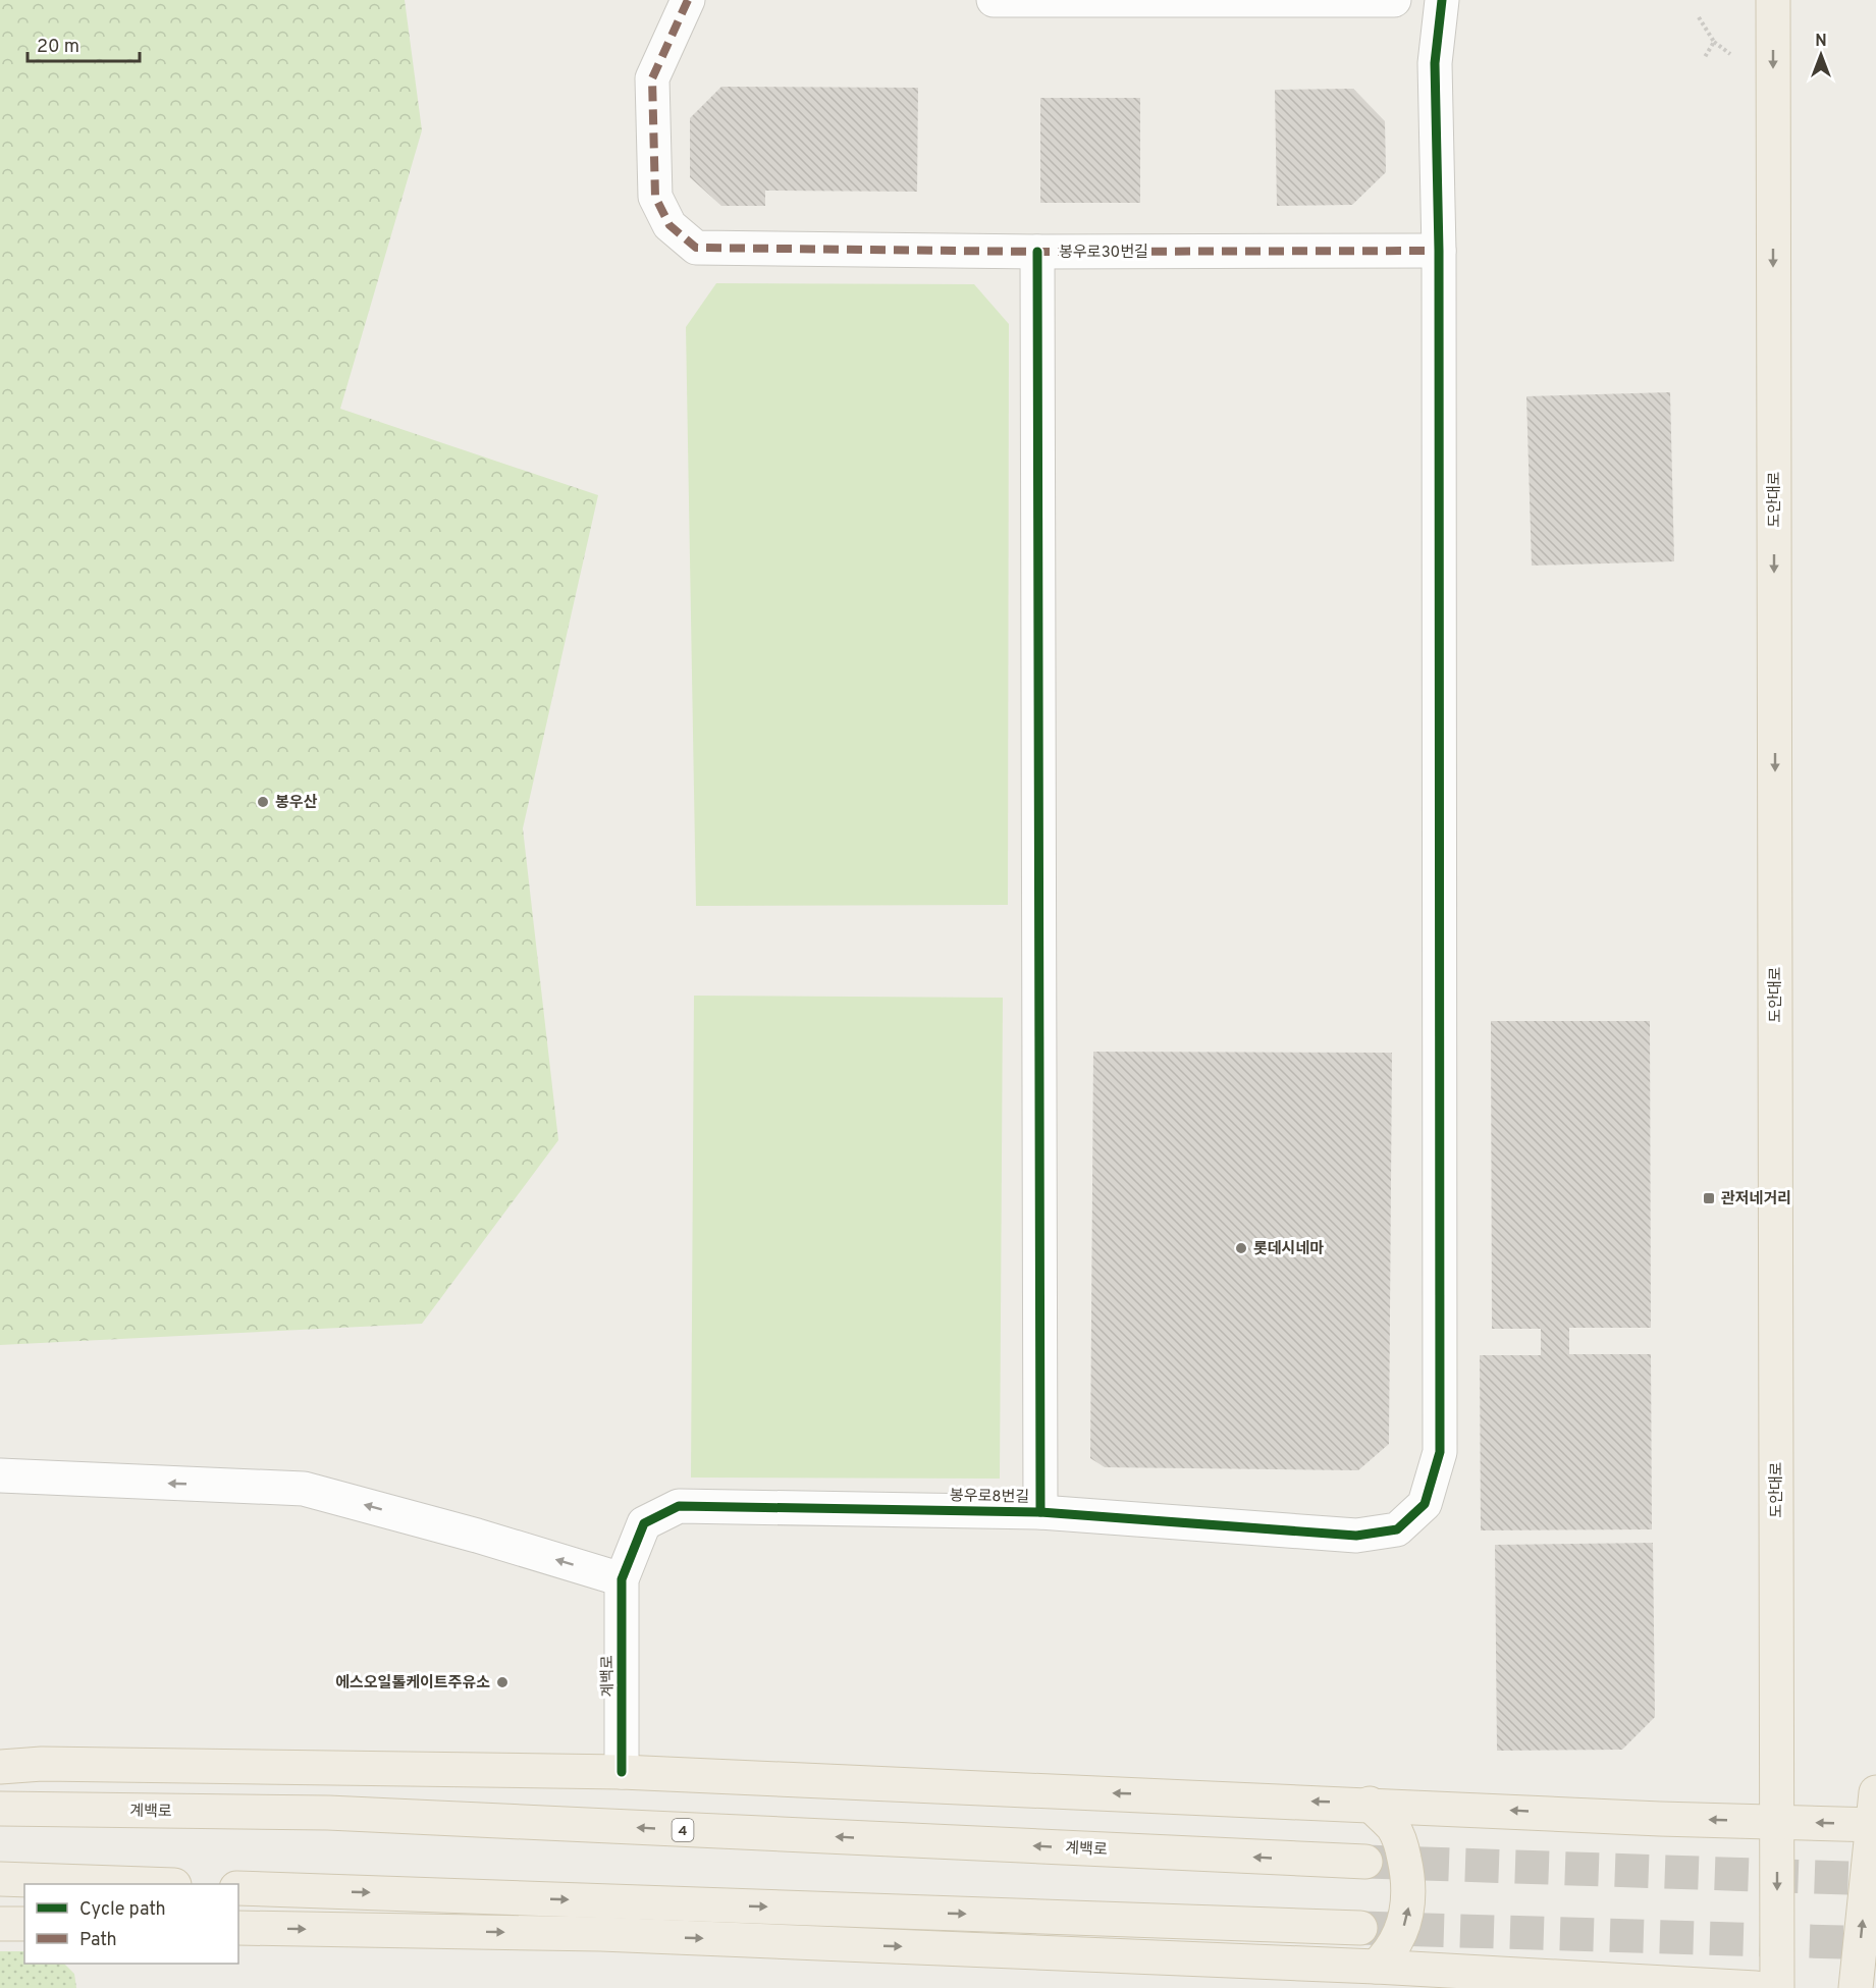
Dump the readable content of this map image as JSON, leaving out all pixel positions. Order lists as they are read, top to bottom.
{
  "streets": {
    "main road": ["도안대로", "계백로", "4"],
    "street": ["봉우로30번길", "봉우로8번길"]
  },
  "crossings": [
    ["봉우로30번길", "봉우로8번길"],
    ["봉우로8번길", "계백로"]
  ],
  "one_way": ["도안대로", "계백로"],
  "places": {
    "other": ["봉우산", "롯데시네마", "에스오일톨케이트주유소"],
    "transit": ["관저네거리"]
  },
  "legend": ["Cycle path", "Path"],
  "scale_bar": "20 m",
  "north": "top"
}
